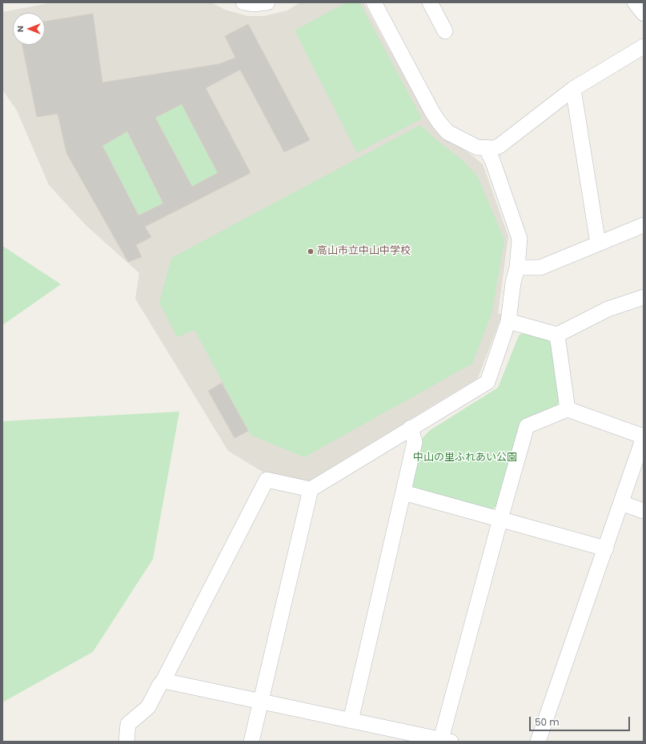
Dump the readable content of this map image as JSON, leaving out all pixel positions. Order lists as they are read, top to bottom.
{
  "parks": ["中山の里ふれあい公園"],
  "places": ["高山市立中山中学校"],
  "scale_bar": "50 m",
  "north": "left"
}
